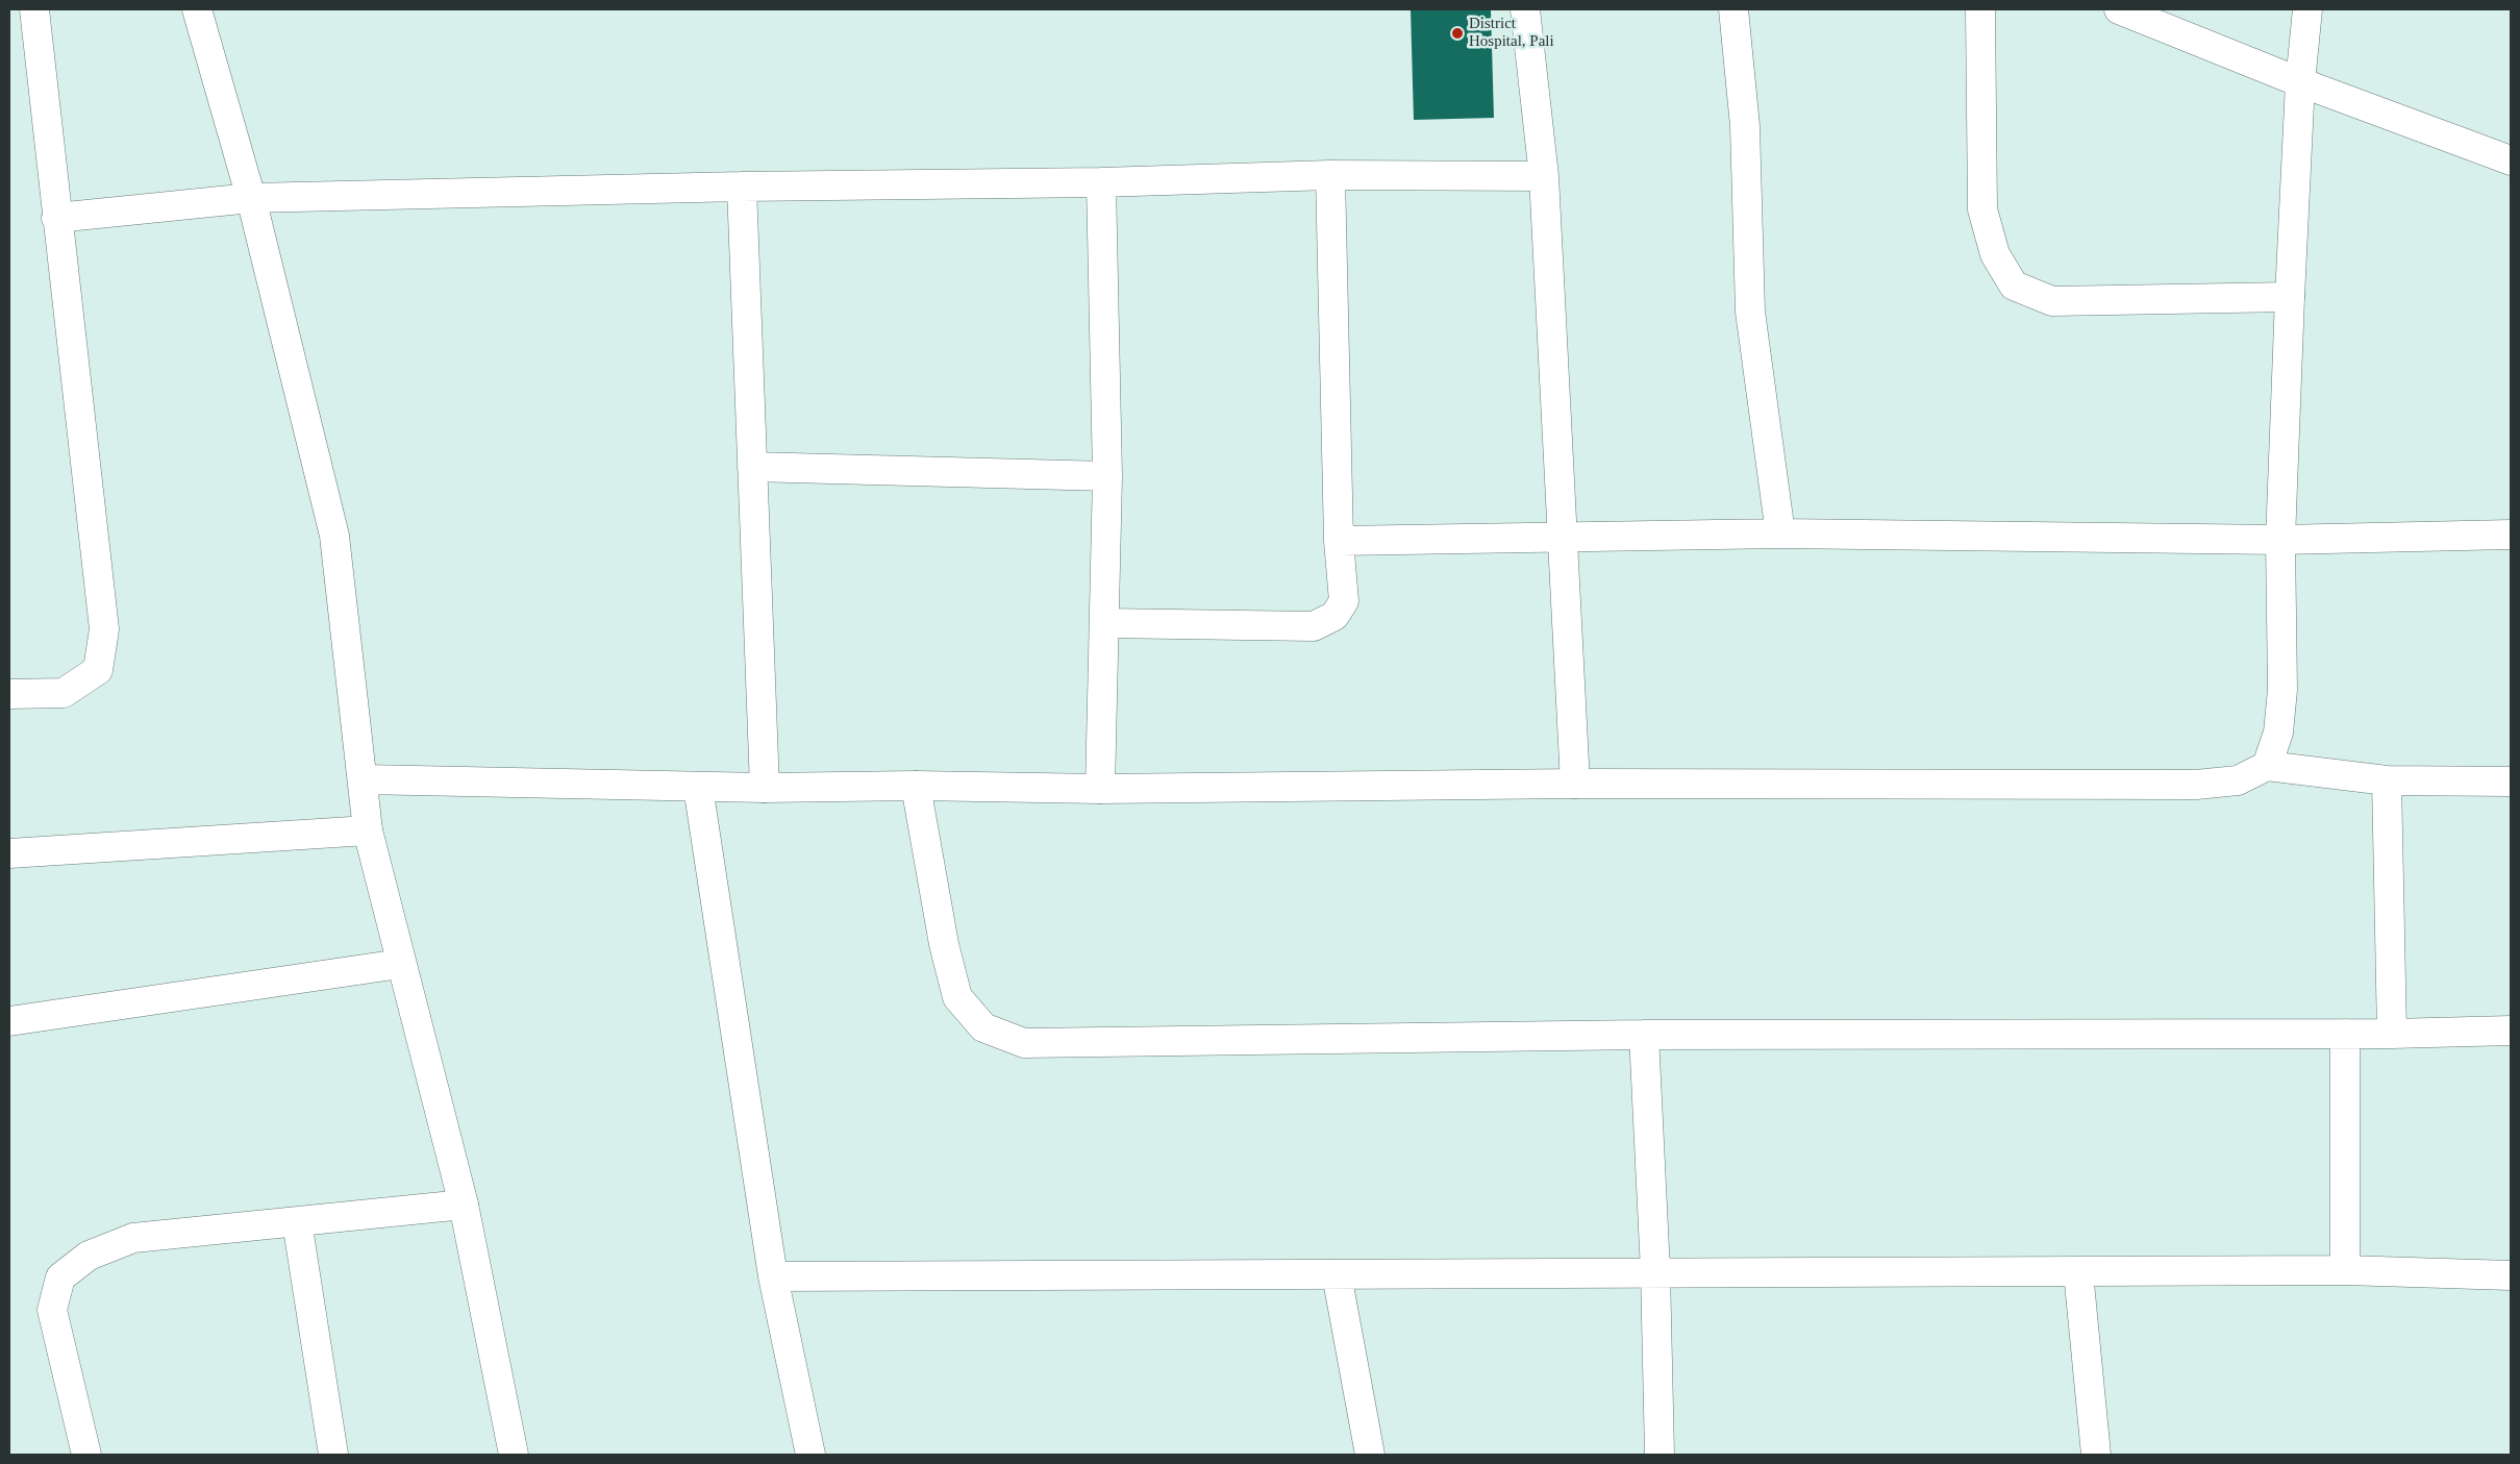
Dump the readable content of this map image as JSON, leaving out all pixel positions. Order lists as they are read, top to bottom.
{
  "places": ["District Hospital, Pali"]
}
